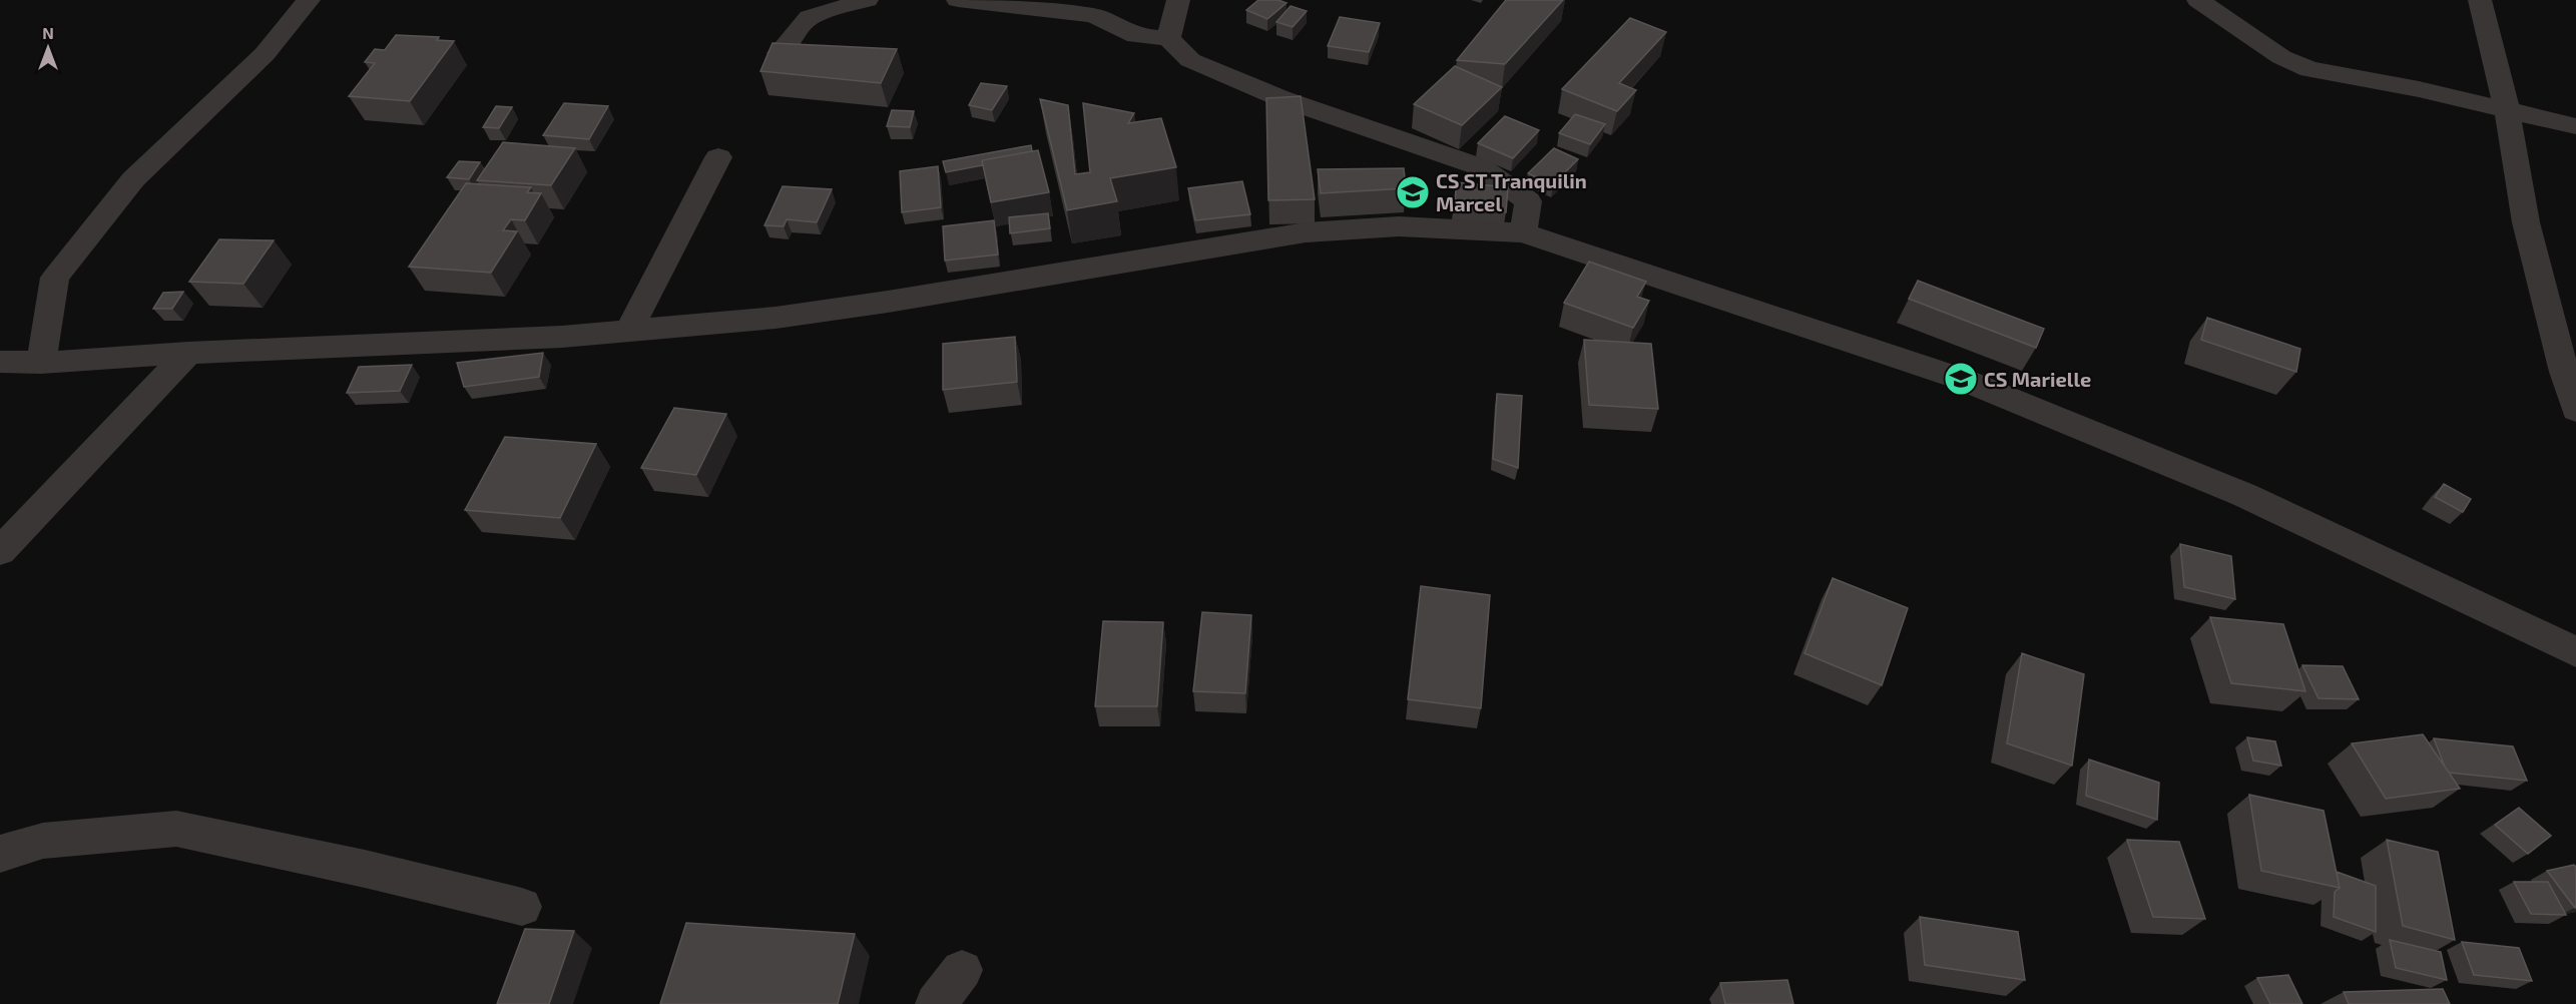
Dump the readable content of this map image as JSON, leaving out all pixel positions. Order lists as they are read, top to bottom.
{
  "places": {
    "school or university": ["CS ST Tranquilin Marcel", "CS Marielle"]
  },
  "north": "top"
}
